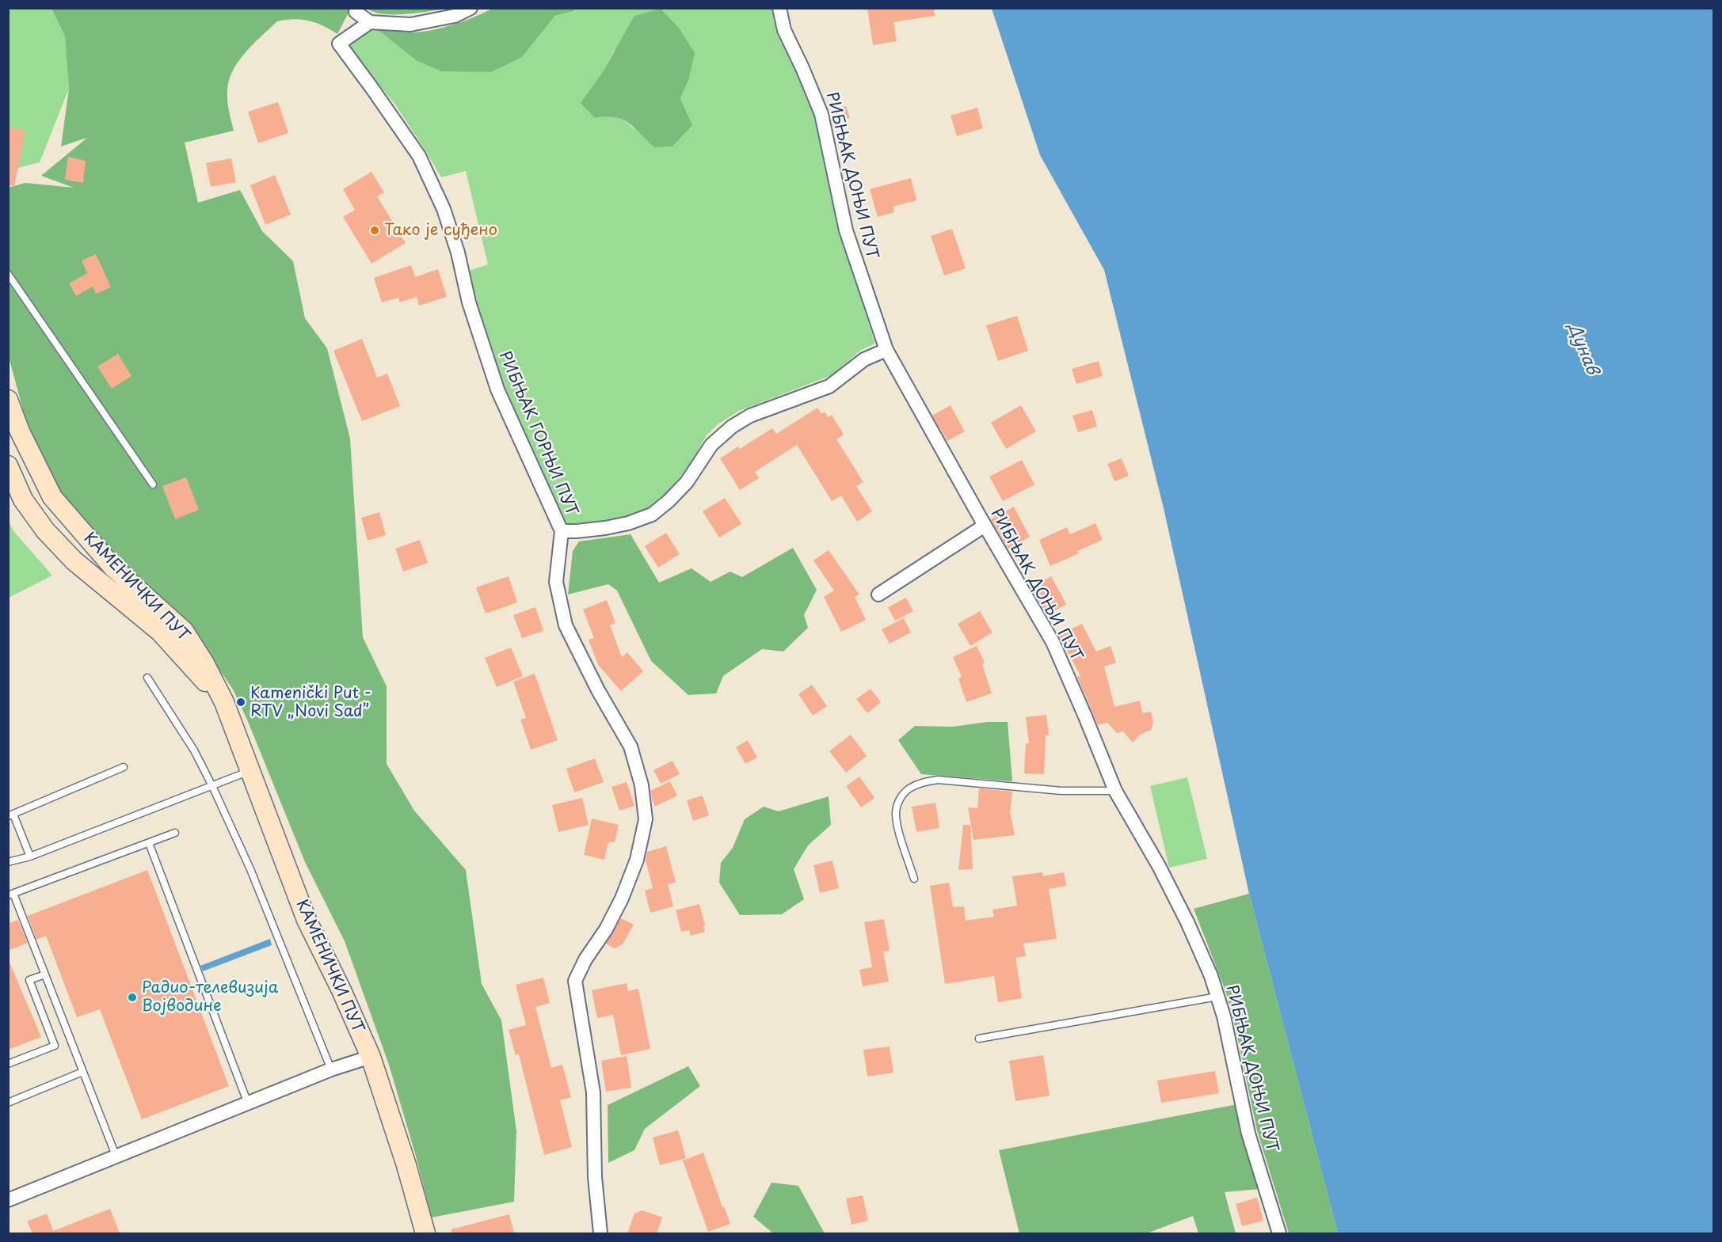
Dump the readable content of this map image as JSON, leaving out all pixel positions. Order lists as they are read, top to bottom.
{
  "streets": {
    "main road": ["КАМЕНИЧКИ ПУТ"],
    "street": ["РИБЊАК ДОЊИ ПУТ", "РИБЊАК ГОРЊИ ПУТ"]
  },
  "crossings": [
    ["РИБЊАК ДОЊИ ПУТ", "РИБЊАК ГОРЊИ ПУТ"]
  ],
  "water": ["Дунав"],
  "places": ["Тако је суђено", "Kamenički Put - RTV „Novi Sad”", "Радио-телевизија Војводине"]
}
